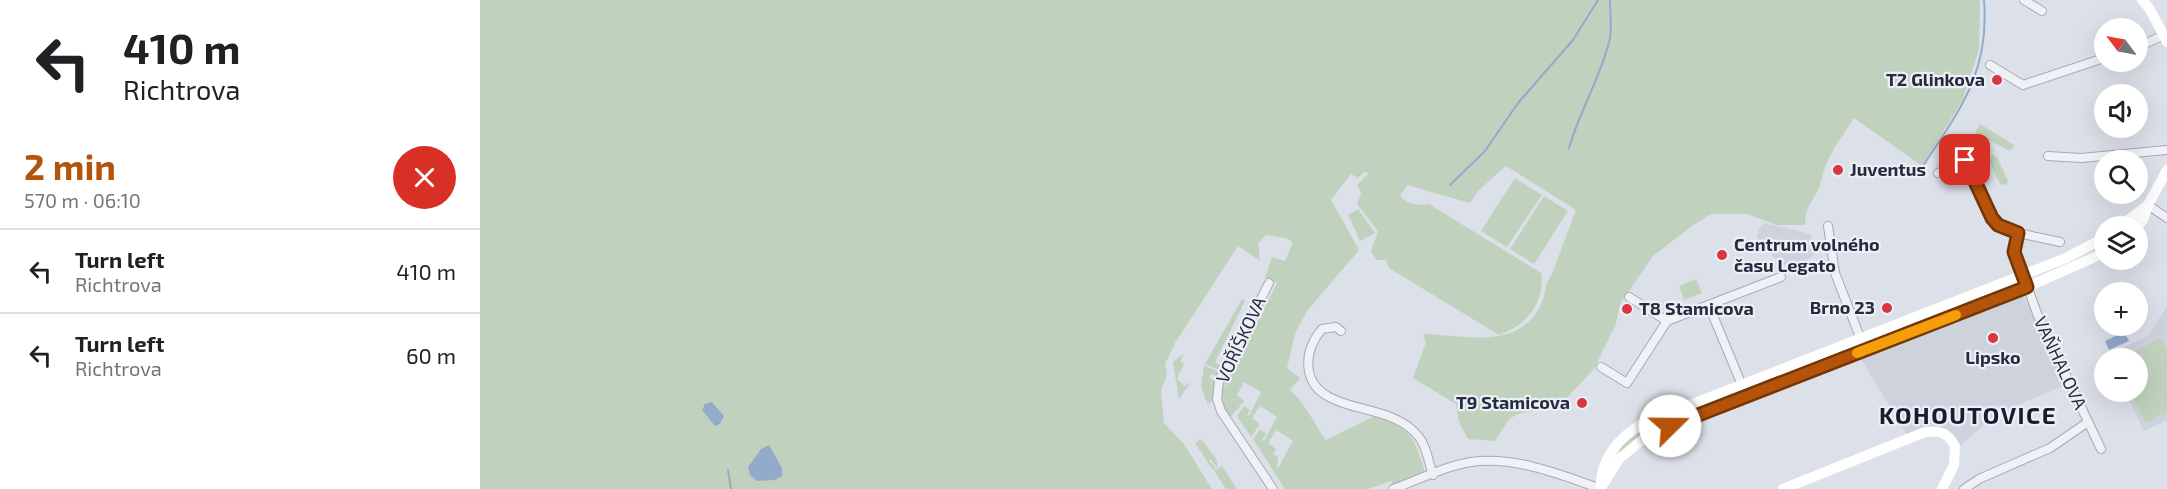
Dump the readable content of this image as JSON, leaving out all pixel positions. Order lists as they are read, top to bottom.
{
  "streets": {
    "street": ["VOŘÍŠKOVA", "VAŇHALOVA"]
  },
  "districts": ["KOHOUTOVICE"],
  "places": [
    "T2 Glinkova",
    "Juventus",
    "Centrum volného času Legato",
    "Brno 23",
    "T8 Stamicova",
    "Lipsko",
    "T9 Stamicova"
  ],
  "north": "top left",
  "page": {
    "turn": ["410 m", "Richtrova"],
    "map_buttons": ["+", "−"],
    "heading": ["2 min", "570 m · 06:10"],
    "list": [
      {
        "name": "Turn left",
        "note": "Richtrova",
        "value": "410 m"
      },
      {
        "name": "Turn left",
        "note": "Richtrova",
        "value": "60 m"
      }
    ]
  }
}
